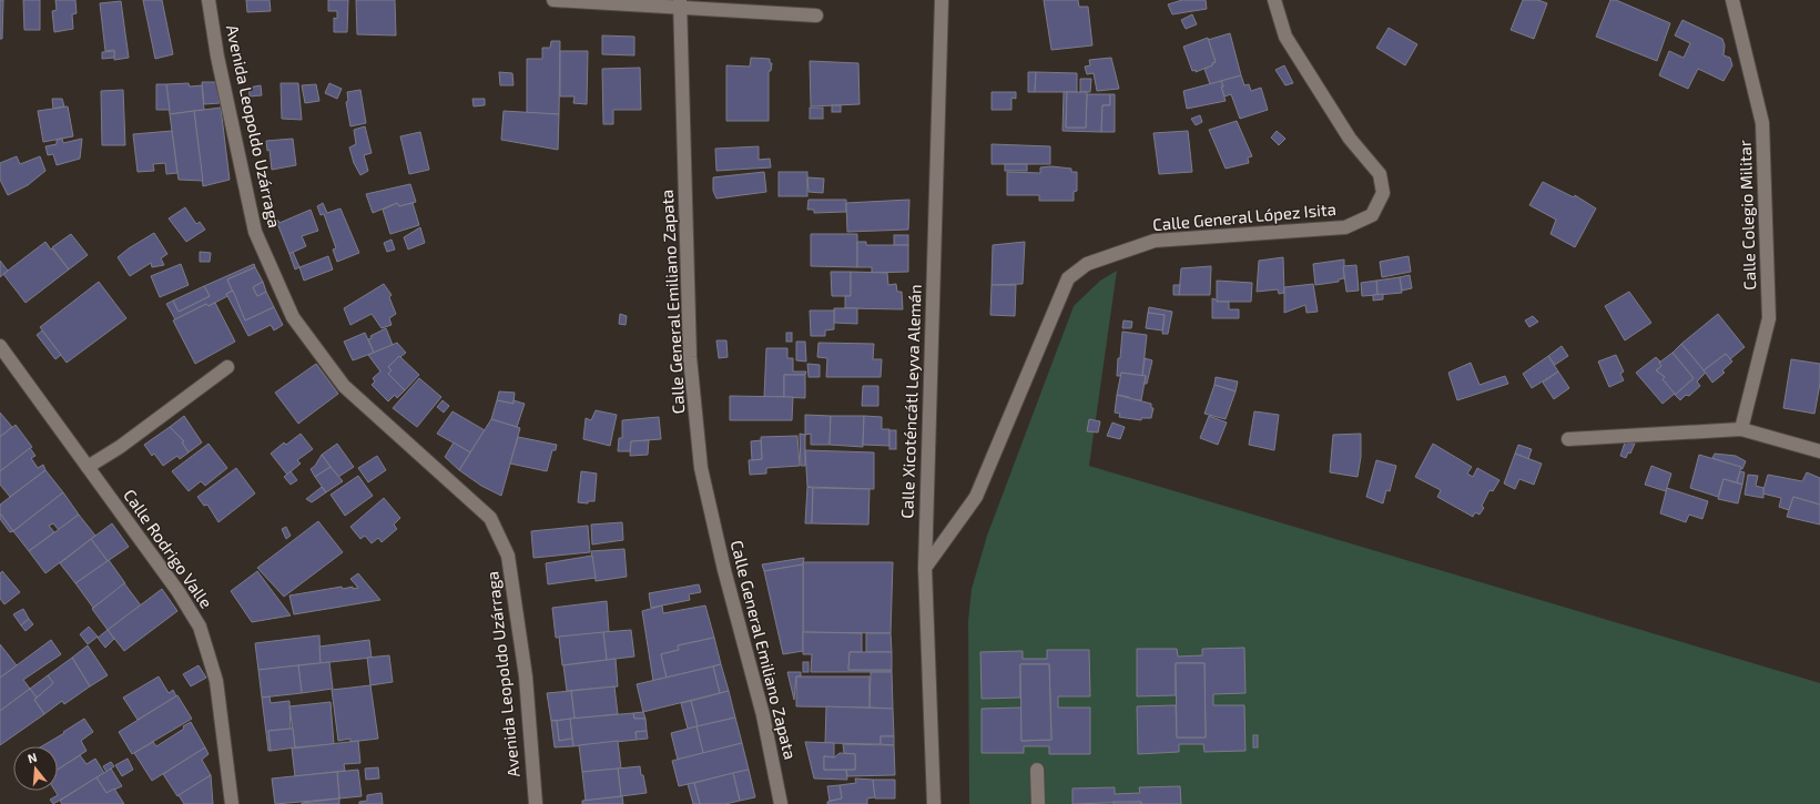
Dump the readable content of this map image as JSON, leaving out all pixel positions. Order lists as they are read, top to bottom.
{
  "streets": {
    "street": [
      "Avenida Leopoldo Uzárraga",
      "Calle Colegio Militar",
      "Calle General López Isita",
      "Calle General Emiliano Zapata",
      "Calle Xicoténcátl Leyva Alemán",
      "Calle Rodrigo Valle"
    ]
  },
  "crossings": [
    ["Calle General López Isita", "Calle Xicoténcátl Leyva Alemán"]
  ],
  "north": "top"
}
